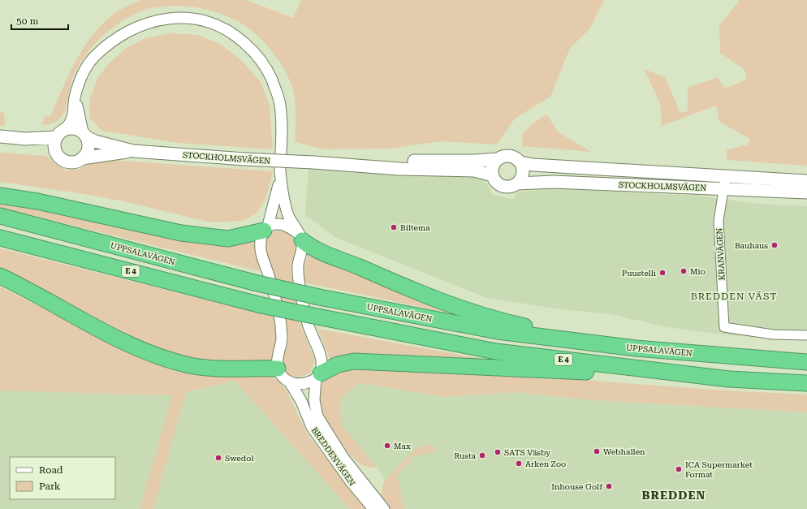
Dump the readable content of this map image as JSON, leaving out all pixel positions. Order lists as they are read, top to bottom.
{
  "streets": {
    "highway": ["UPPSALAVÄGEN", "E 4"],
    "main road": ["STOCKHOLMSVÄGEN"],
    "street": ["KRANVÄGEN", "BREDDENVÄGEN"]
  },
  "crossings": [
    ["STOCKHOLMSVÄGEN", "KRANVÄGEN"]
  ],
  "districts": ["BREDDEN VÄST", "BREDDEN"],
  "places": [
    "Biltema",
    "Bauhaus",
    "Mio",
    "Puustelli",
    "Max",
    "Webhallen",
    "SATS Väsby",
    "Rusta",
    "Swedol",
    "Arken Zoo",
    "ICA Supermarket Format",
    "Inhouse Golf"
  ],
  "legend": ["Road", "Park"],
  "scale_bar": "50 m"
}
